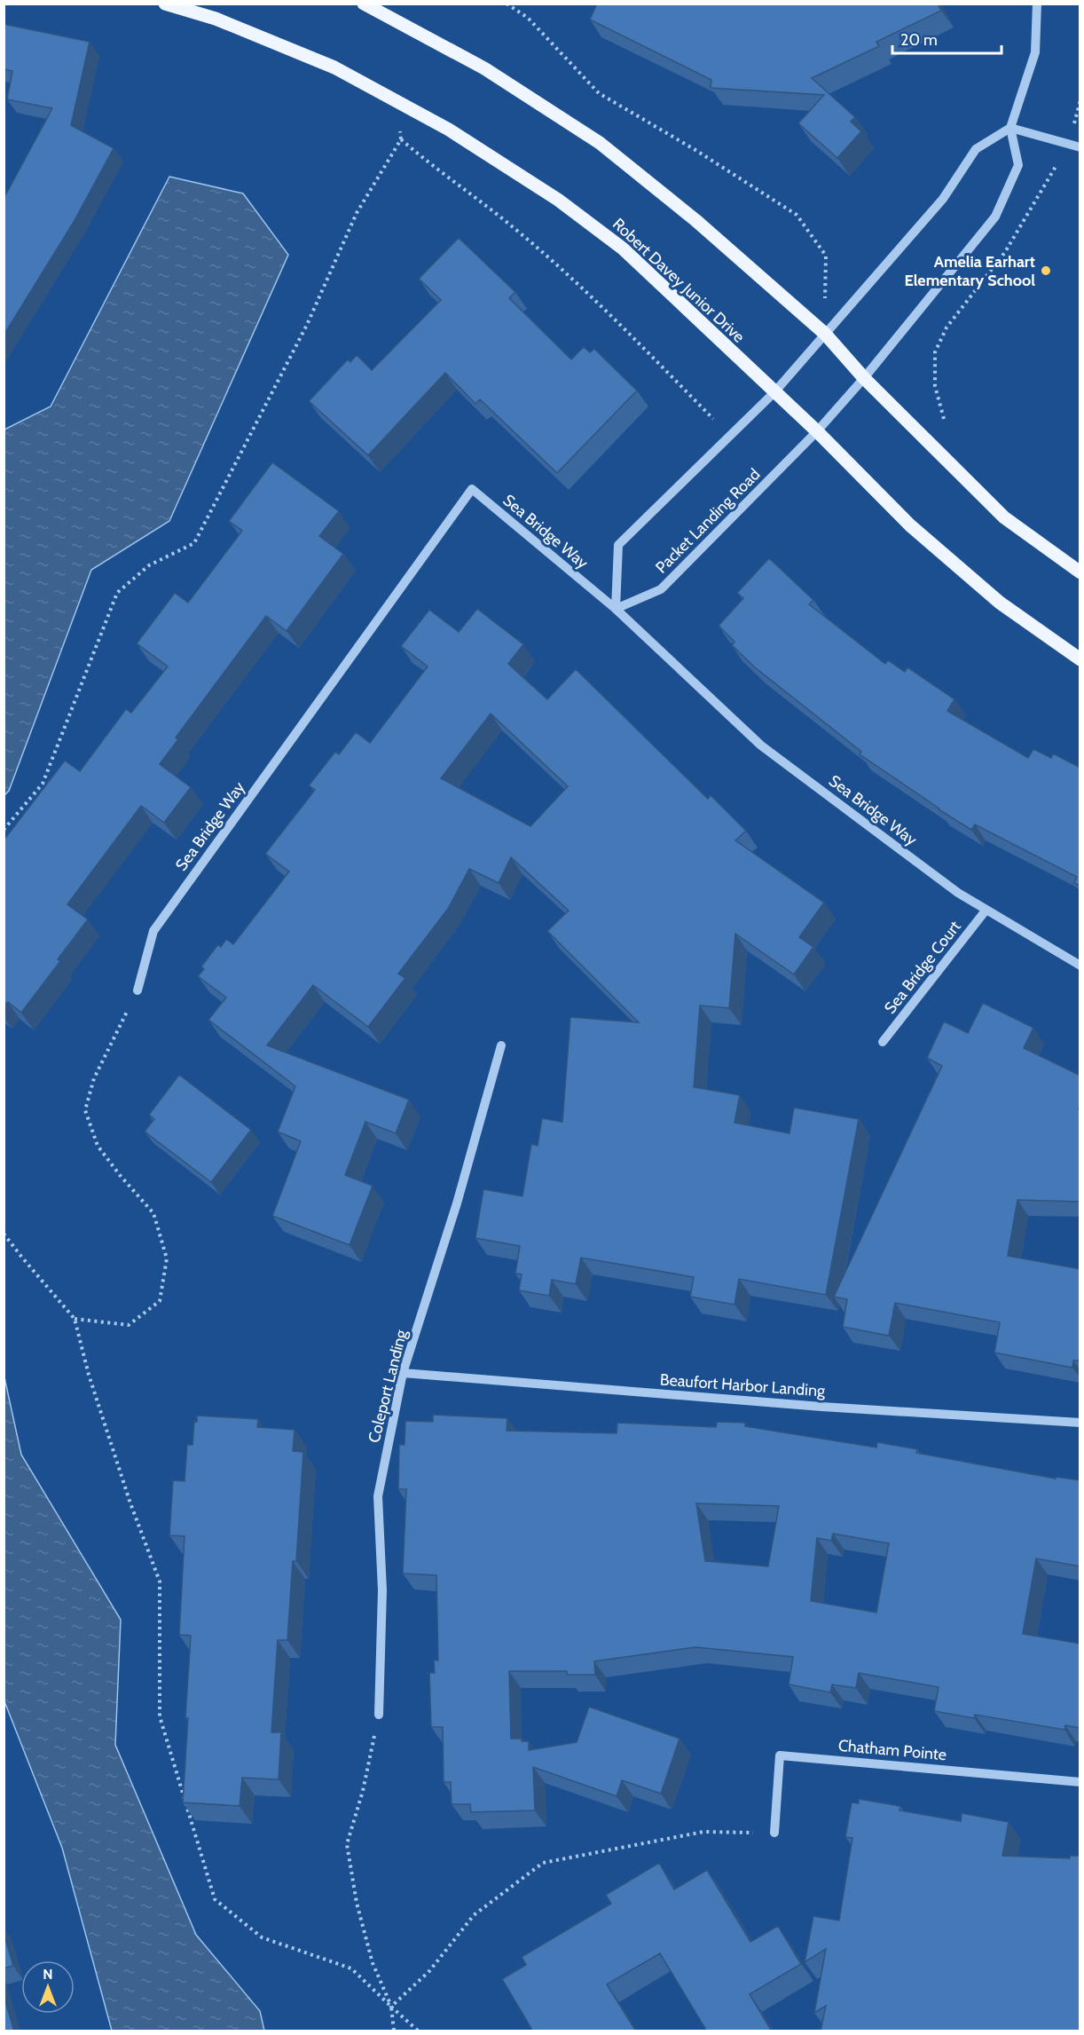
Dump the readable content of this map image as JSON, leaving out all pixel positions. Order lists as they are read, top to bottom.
{
  "streets": {
    "main road": ["Robert Davey Junior Drive"],
    "street": [
      "Packet Landing Road",
      "Sea Bridge Way",
      "Sea Bridge Court",
      "Beaufort Harbor Landing",
      "Coleport Landing",
      "Chatham Pointe"
    ]
  },
  "crossings": [
    ["Robert Davey Junior Drive", "Packet Landing Road"],
    ["Packet Landing Road", "Sea Bridge Way"],
    ["Sea Bridge Way", "Sea Bridge Court"],
    ["Beaufort Harbor Landing", "Coleport Landing"]
  ],
  "places": ["Amelia Earhart Elementary School"],
  "scale_bar": "20 m",
  "north": "top"
}
